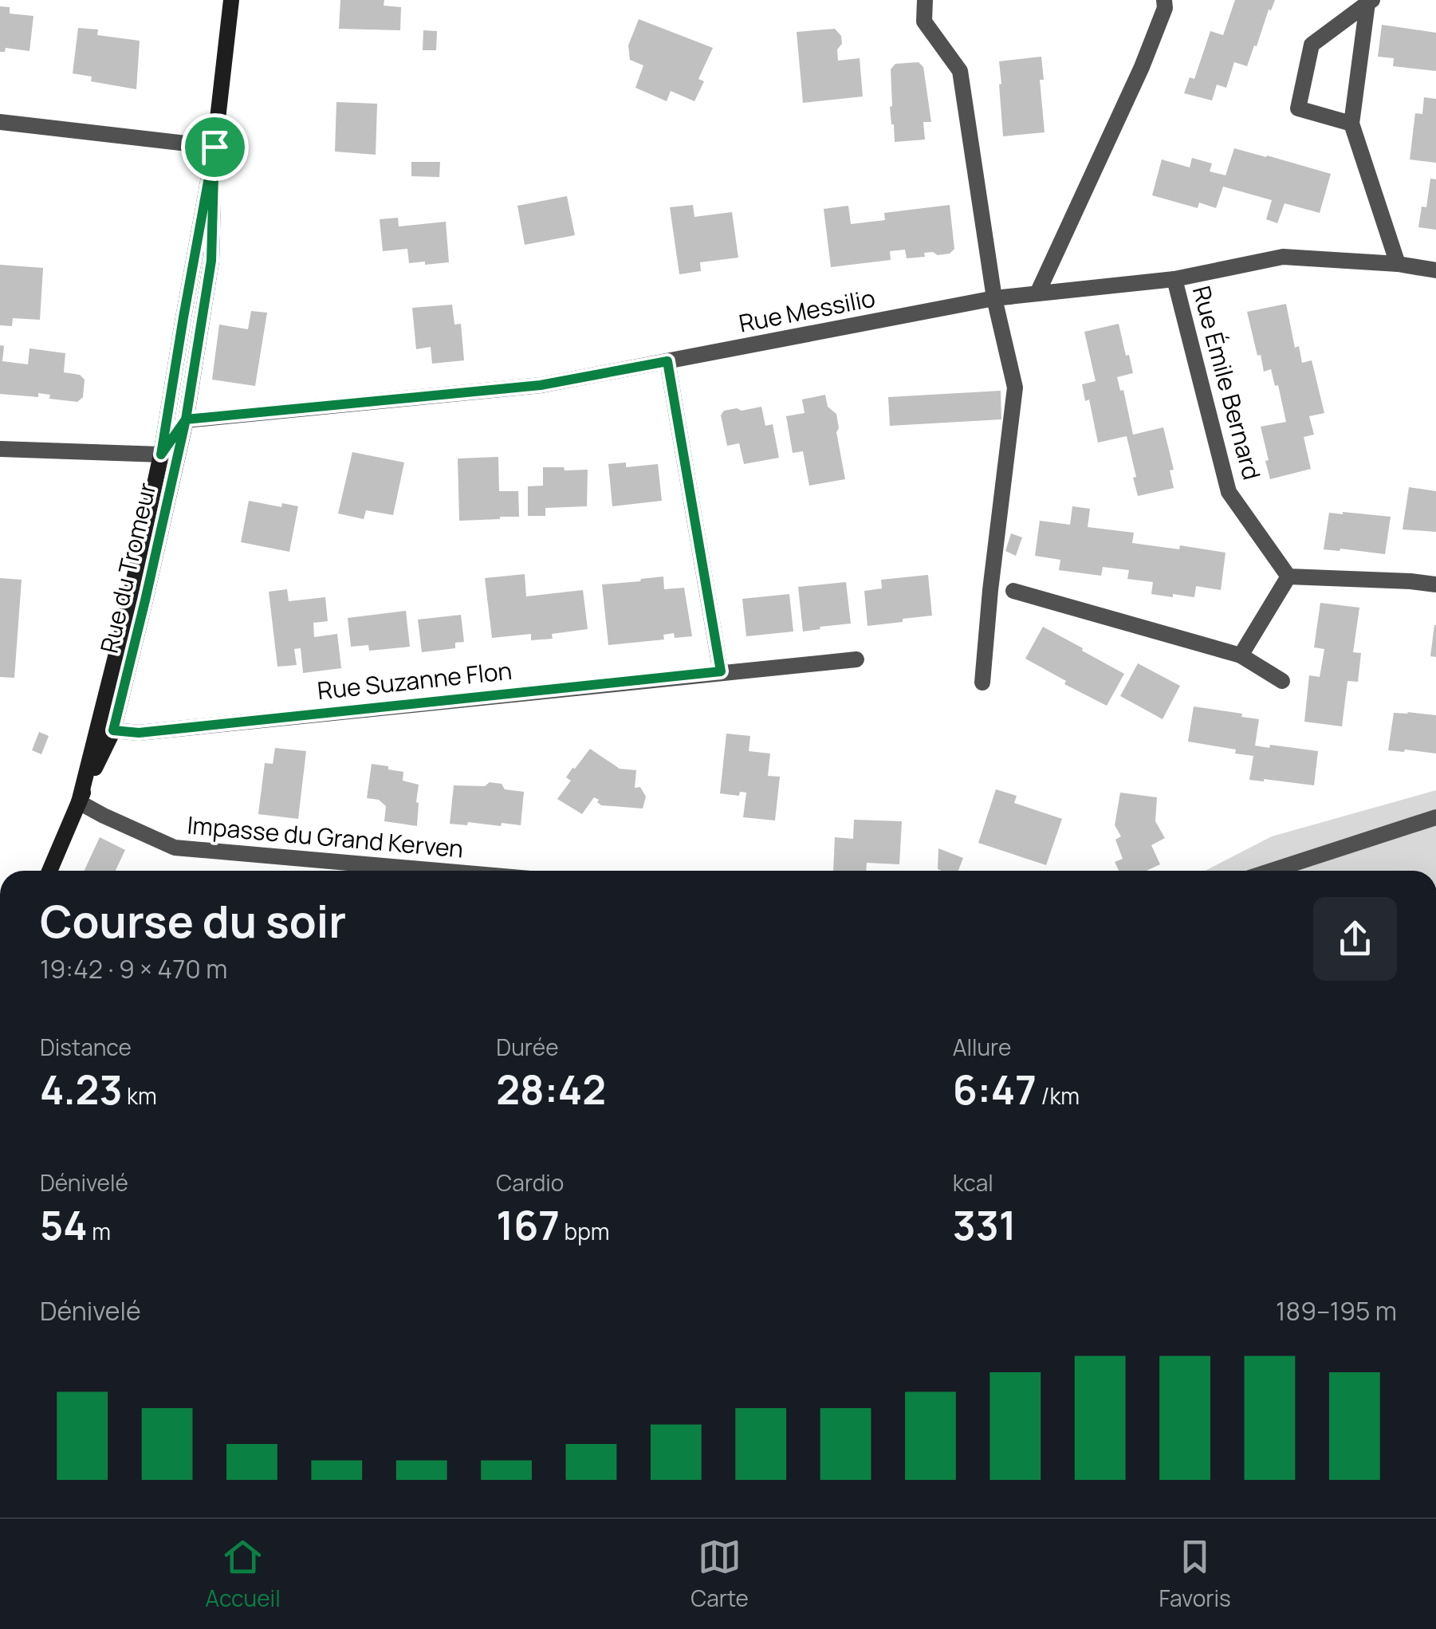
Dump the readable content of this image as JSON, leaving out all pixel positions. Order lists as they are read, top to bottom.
{
  "streets": {
    "main road": ["Rue du Tromeur"],
    "street": [
      "Rue Messilio",
      "Rue Émile Bernard",
      "Rue Suzanne Flon",
      "Impasse du Grand Kerven"
    ]
  },
  "crossings": [
    ["Rue Messilio", "Rue Émile Bernard"],
    ["Rue Messilio", "Rue du Tromeur"],
    ["Rue du Tromeur", "Rue Suzanne Flon"],
    ["Rue du Tromeur", "Impasse du Grand Kerven"]
  ],
  "page": {
    "heading": ["Course du soir", "19:42 · 9 × 470 m"],
    "stats": [
      ["Distance", "4.23 km"],
      ["Durée", "28:42"],
      ["Allure", "6:47 /km"],
      ["Dénivelé", "54 m"],
      ["Cardio", "167 bpm"],
      ["kcal", "331"]
    ],
    "chart": ["Dénivelé", "189–195 m"],
    "tabs": ["Accueil", "Carte", "Favoris"]
  }
}
